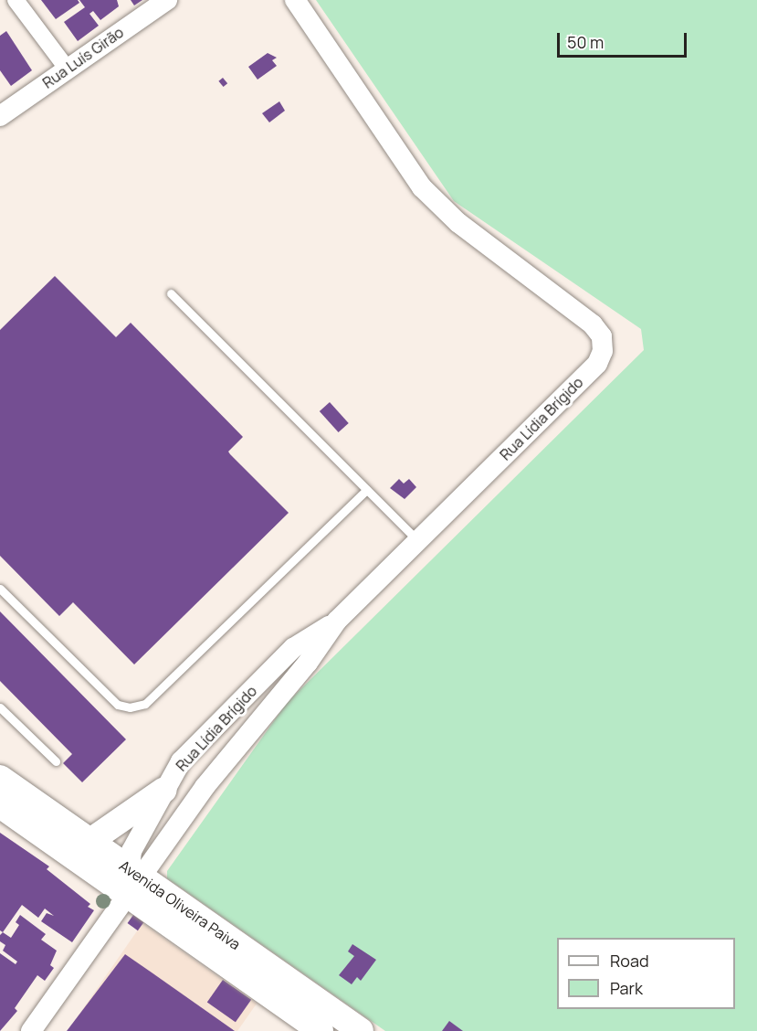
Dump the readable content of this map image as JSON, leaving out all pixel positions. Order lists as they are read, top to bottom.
{
  "streets": {
    "main road": ["Avenida Oliveira Paiva"],
    "street": ["Rua Luís Girão", "Rua Lídia Brígido"]
  },
  "crossings": [
    ["Rua Lídia Brígido", "Avenida Oliveira Paiva"]
  ],
  "legend": ["Road", "Park"],
  "scale_bar": "50 m"
}
